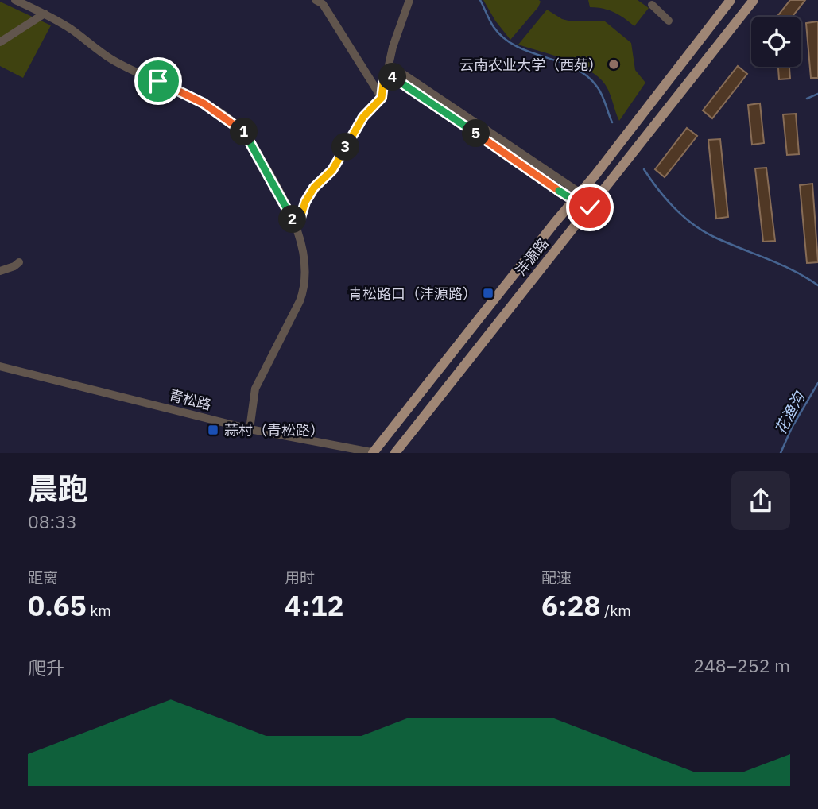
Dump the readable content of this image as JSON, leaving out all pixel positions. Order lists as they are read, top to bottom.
{
  "streets": {
    "main road": ["沣源路"],
    "street": ["青松路"]
  },
  "crossings": [
    ["沣源路", "青松路"]
  ],
  "water": ["花渔沟"],
  "places": {
    "other": ["云南农业大学（西苑）"],
    "transit": ["青松路口（沣源路）", "蒜村（青松路）"]
  },
  "page": {
    "pins": [
      "4",
      "1",
      "5",
      "3",
      "2"
    ],
    "heading": ["晨跑", "08:33"],
    "stats": [
      ["距离", "0.65 km"],
      ["用时", "4:12"],
      ["配速", "6:28 /km"]
    ],
    "chart": ["爬升", "248–252 m"]
  }
}
